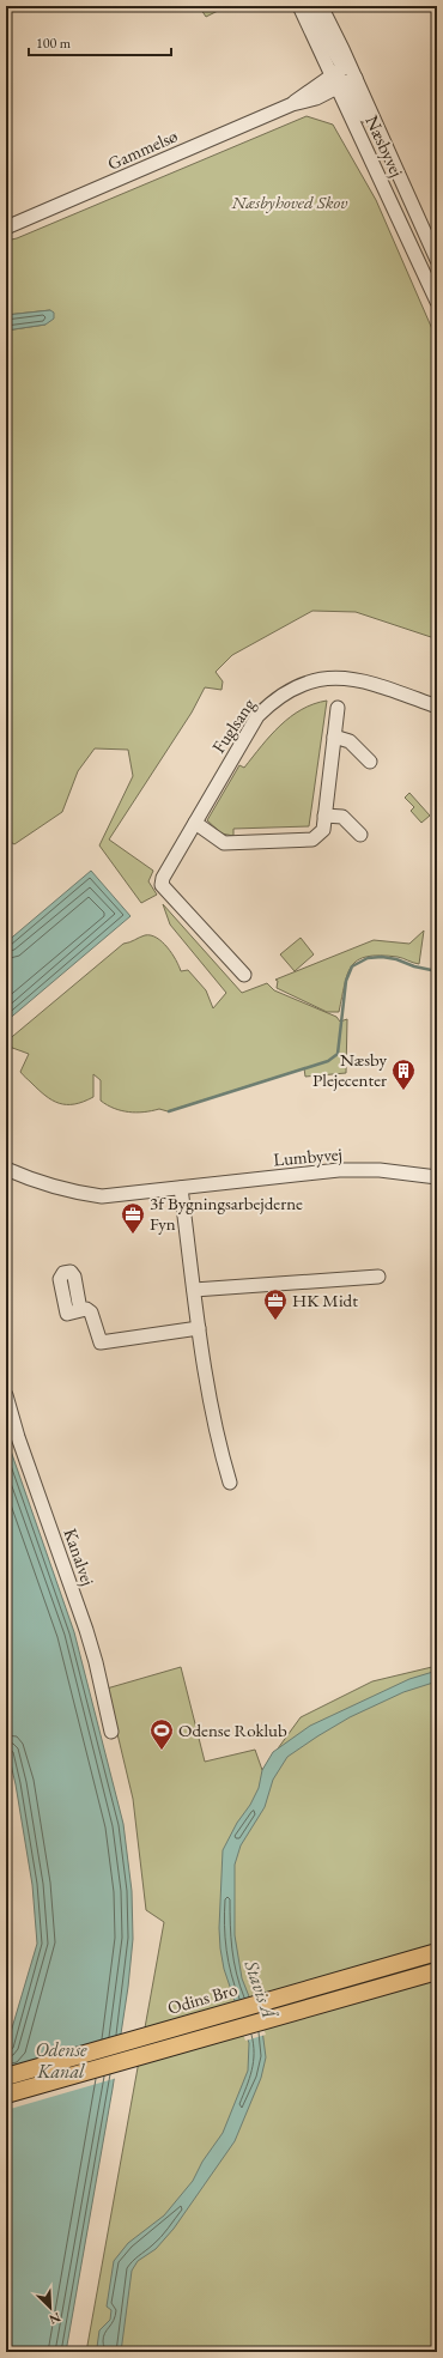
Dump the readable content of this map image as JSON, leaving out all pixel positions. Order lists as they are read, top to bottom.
{
  "streets": {
    "main road": ["Odins Bro"],
    "street": [
      "Næsbyvej",
      "Gammelsø",
      "Fuglsang",
      "Lumbyvej",
      "Kanalvej"
    ]
  },
  "crossings": [
    ["Næsbyvej", "Gammelsø"]
  ],
  "water": ["Stavis Å", "Odense Kanal"],
  "parks": ["Næsbyhoved Skov"],
  "places": {
    "building": ["Næsby Plejecenter"],
    "office": ["3f Bygningsarbejderne Fyn", "HK Midt"],
    "sports": ["Odense Roklub"]
  },
  "scale_bar": "100 m",
  "north": "bottom right"
}
